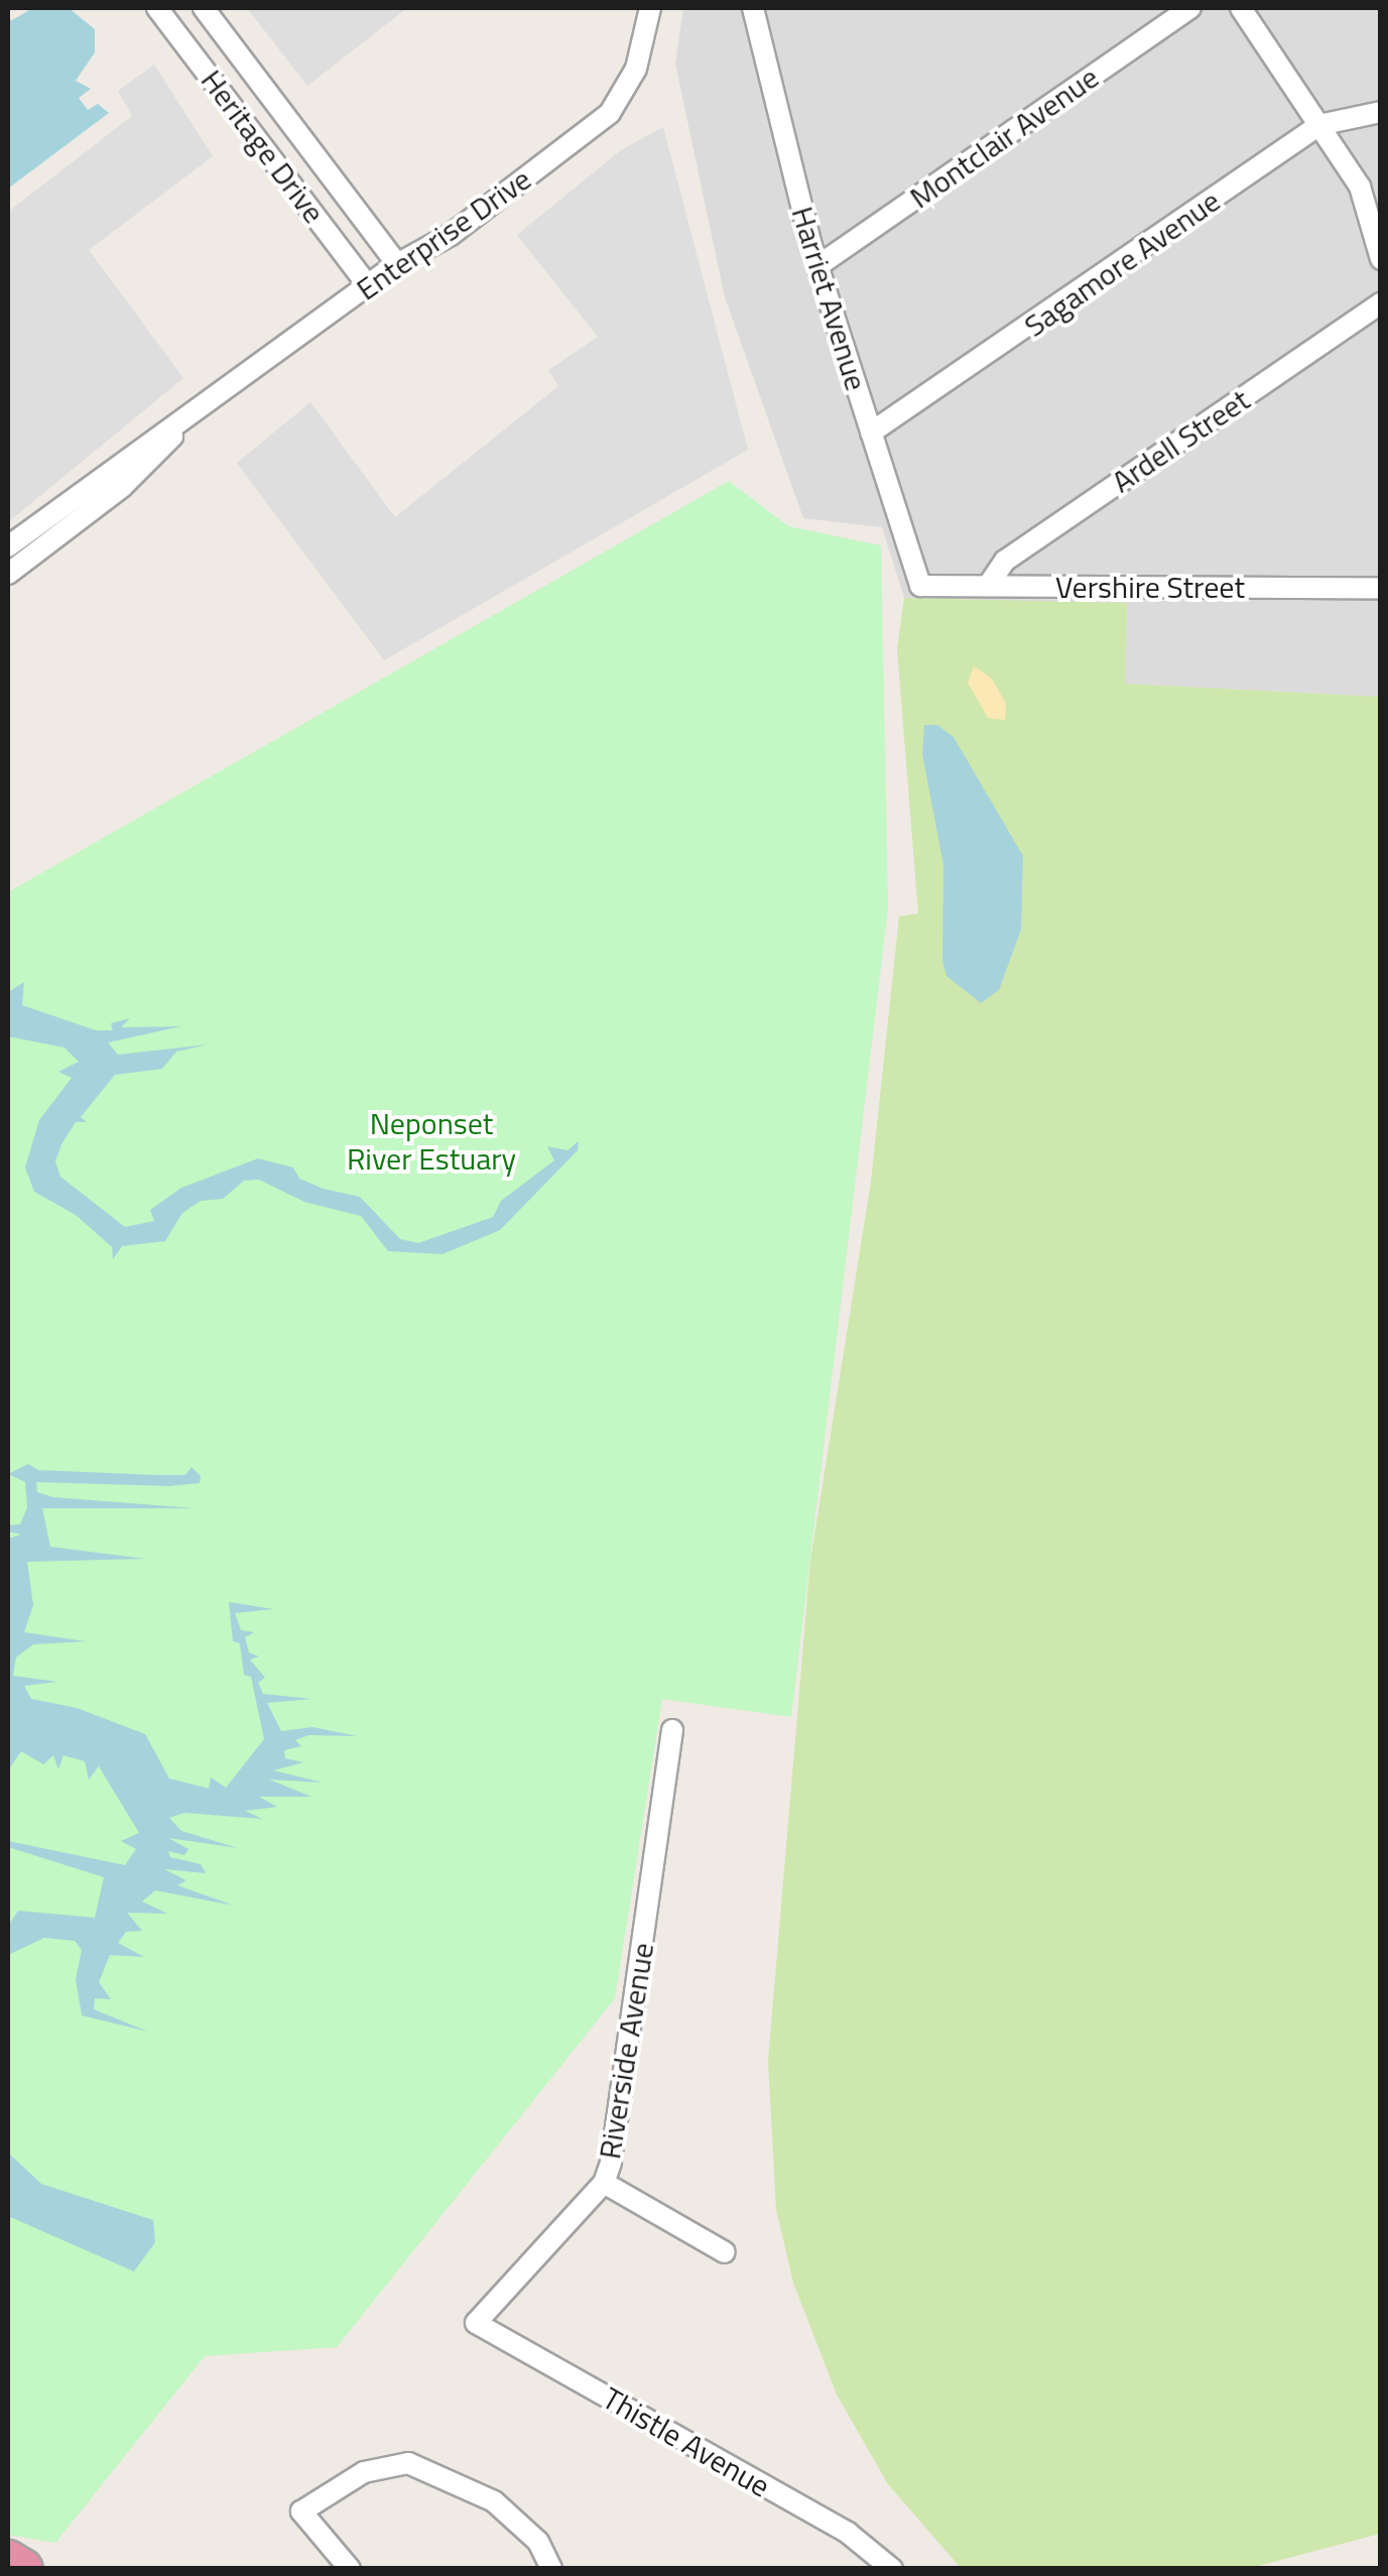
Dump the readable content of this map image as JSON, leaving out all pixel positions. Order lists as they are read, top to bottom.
{
  "streets": {
    "street": [
      "Montclair Avenue",
      "Heritage Drive",
      "Enterprise Drive",
      "Sagamore Avenue",
      "Harriet Avenue",
      "Ardell Street",
      "Vershire Street",
      "Riverside Avenue",
      "Thistle Avenue"
    ]
  },
  "crossings": [
    ["Montclair Avenue", "Harriet Avenue"],
    ["Heritage Drive", "Enterprise Drive"],
    ["Sagamore Avenue", "Harriet Avenue"],
    ["Harriet Avenue", "Vershire Street"],
    ["Ardell Street", "Vershire Street"],
    ["Riverside Avenue", "Thistle Avenue"]
  ],
  "parks": ["Neponset River Estuary"]
}
